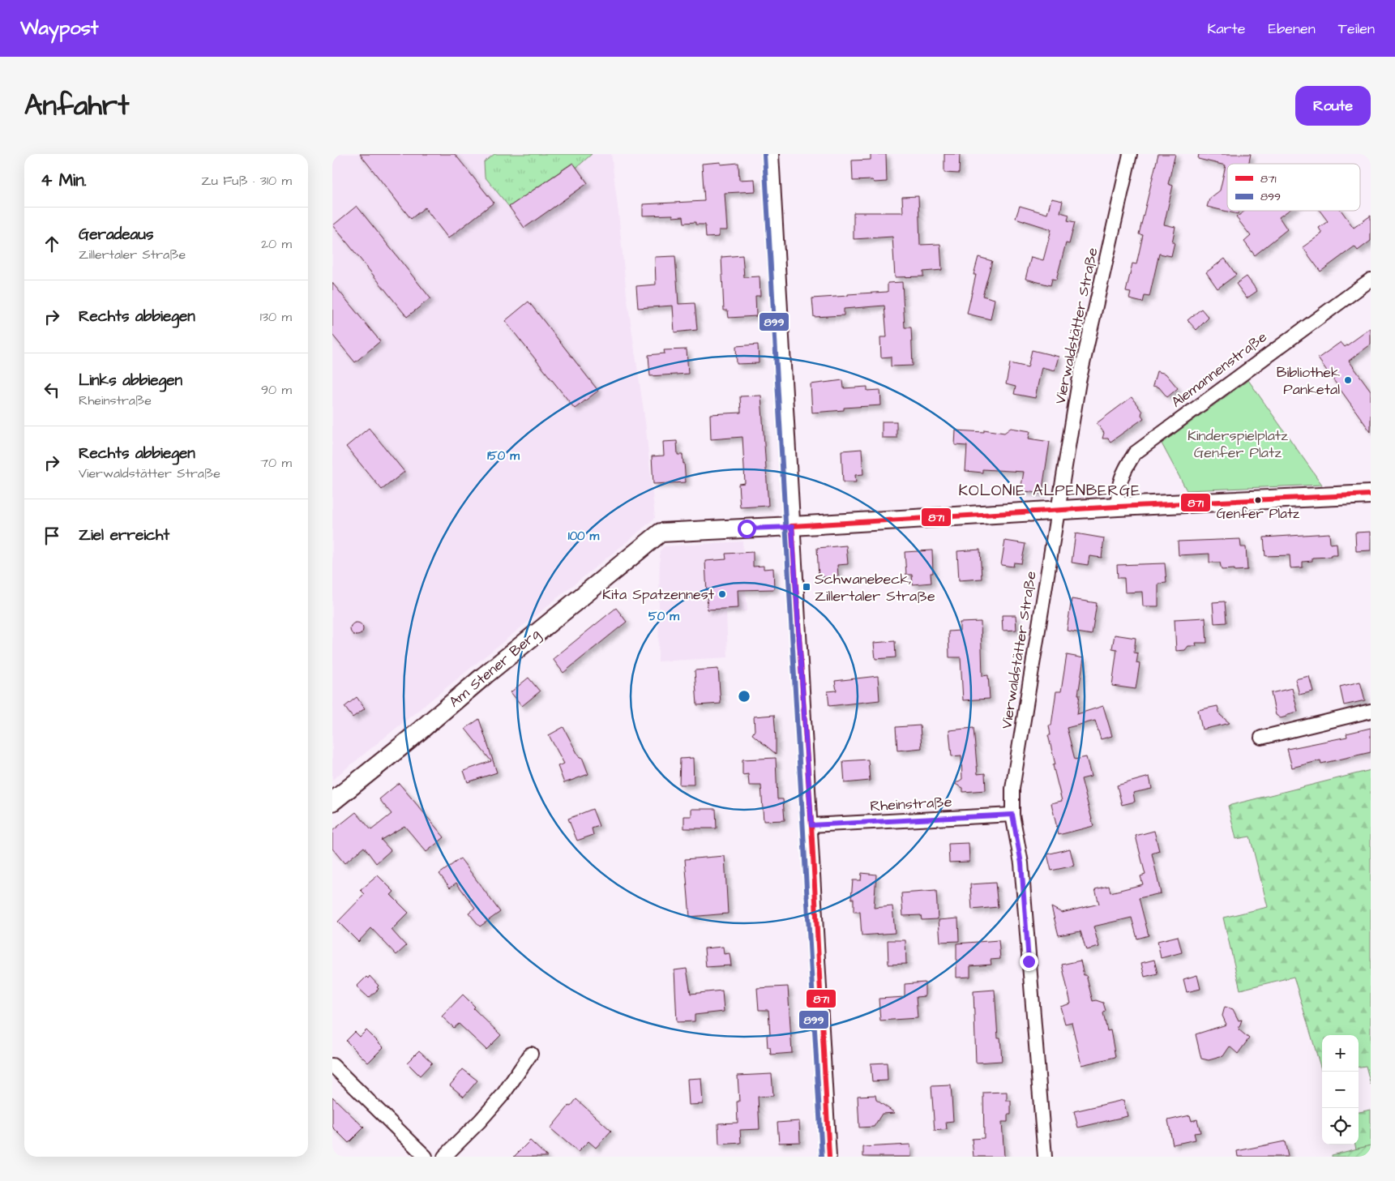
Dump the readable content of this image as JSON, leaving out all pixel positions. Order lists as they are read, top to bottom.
{
  "streets": {
    "street": [
      "Vierwaldstätter Straße",
      "Alemannenstraße",
      "Am Stener Berg",
      "Rheinstraße"
    ]
  },
  "crossings": [
    ["Vierwaldstätter Straße", "Rheinstraße"]
  ],
  "districts": ["KOLONIE ALPENBERGE"],
  "parks": ["Kinderspielplatz Genfer Platz"],
  "places": {
    "other": ["Bibliothek Panketal", "Genfer Platz", "Kita Spatzennest"],
    "transit": ["Schwanebeck, Zillertaler Straße"]
  },
  "lines": ["transit line 899", "transit line 871"],
  "legend": ["871", "899"],
  "page": {
    "header": "Waypost",
    "nav": ["Karte", "Ebenen", "Teilen"],
    "title": "Anfahrt",
    "buttons": "Route",
    "heading": ["4 Min.", "Zu Fuß · 310 m"],
    "list": [
      ["Geradeaus", "Zillertaler Straße", "20 m"],
      ["Rechts abbiegen", "130 m"],
      ["Links abbiegen", "Rheinstraße", "90 m"],
      ["Rechts abbiegen", "Vierwaldstätter Straße", "70 m"],
      "Ziel erreicht"
    ],
    "map_buttons": ["+", "−"]
  },
  "rings": ["150 m", "100 m", "50 m"]
}
